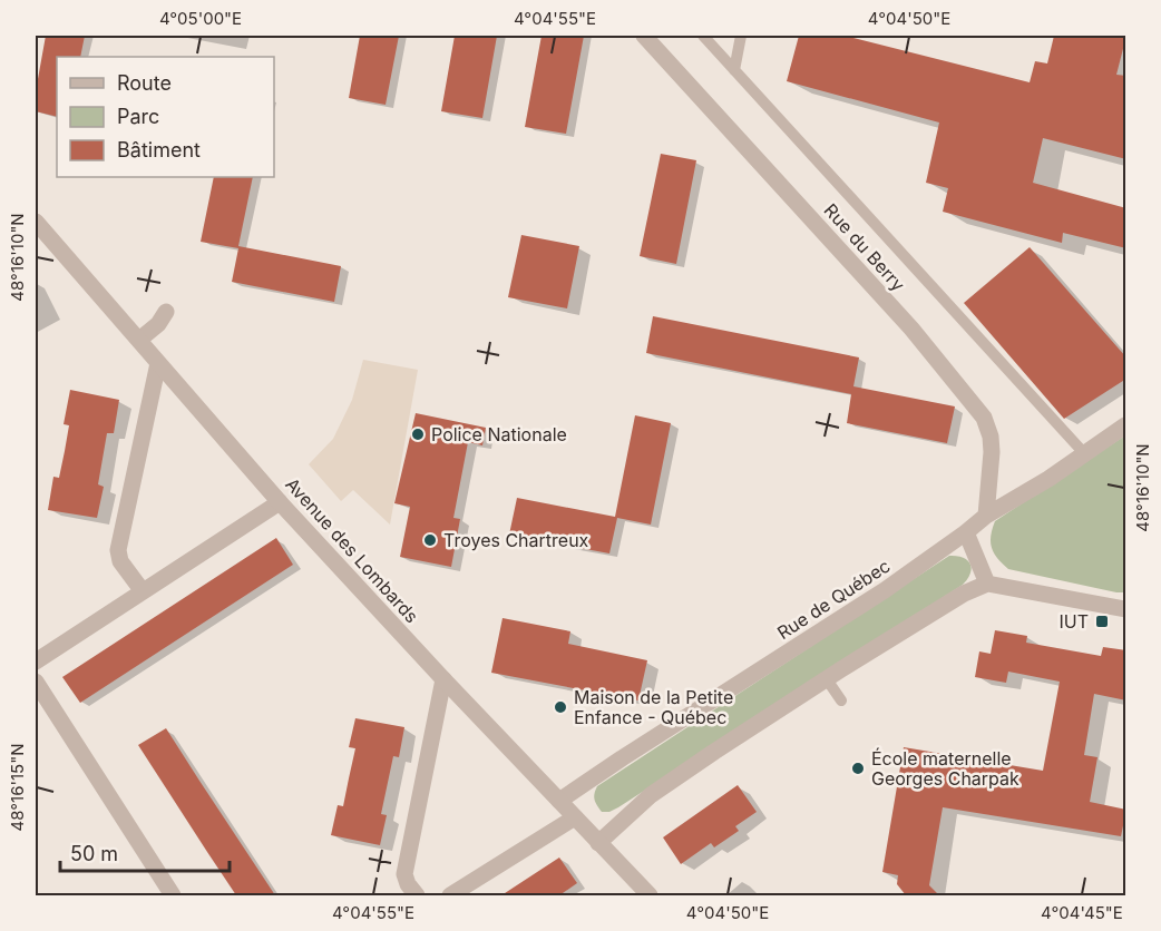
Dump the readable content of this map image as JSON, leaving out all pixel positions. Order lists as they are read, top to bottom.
{
  "streets": {
    "street": ["Rue du Berry", "Avenue des Lombards", "Rue de Québec"]
  },
  "crossings": [
    ["Rue du Berry", "Rue de Québec"],
    ["Avenue des Lombards", "Rue de Québec"]
  ],
  "places": {
    "other": [
      "Police Nationale",
      "Troyes Chartreux",
      "Maison de la Petite Enfance - Québec",
      "École maternelle Georges Charpak"
    ],
    "transit": ["IUT"]
  },
  "legend": ["Route", "Parc", "Bâtiment"],
  "scale_bar": "50 m",
  "coordinates": [
    "4°05'00\"E",
    "4°04'55\"E",
    "4°04'50\"E",
    "48°16'10\"N",
    "48°16'15\"N",
    "4°04'45\"E"
  ]
}
